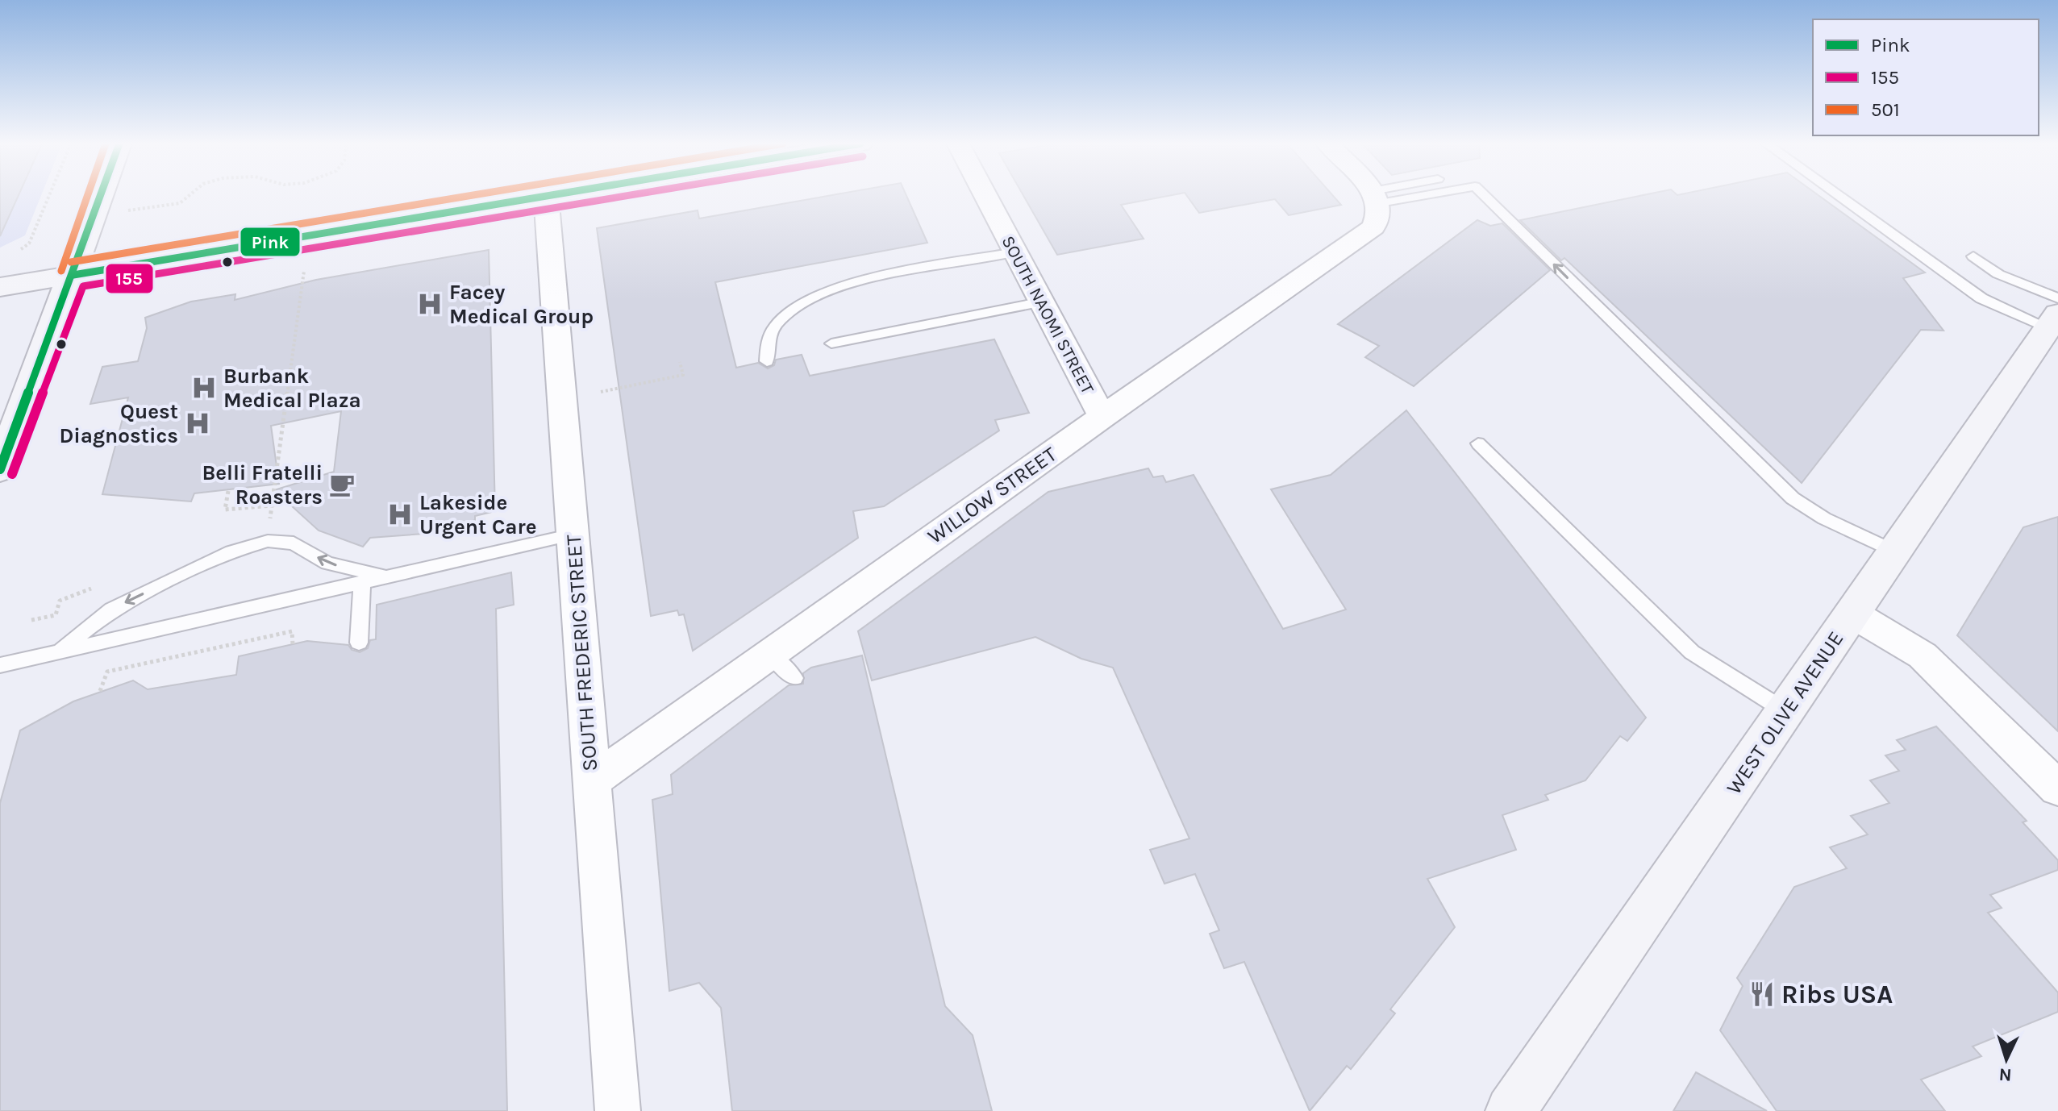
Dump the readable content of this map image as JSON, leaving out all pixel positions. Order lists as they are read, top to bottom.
{
  "streets": {
    "main road": ["WEST OLIVE AVENUE"],
    "street": ["SOUTH NAOMI STREET", "WILLOW STREET", "SOUTH FREDERIC STREET"]
  },
  "crossings": [
    ["SOUTH NAOMI STREET", "WILLOW STREET"],
    ["WILLOW STREET", "SOUTH FREDERIC STREET"]
  ],
  "places": {
    "hospital": [
      "Facey Medical Group",
      "Burbank Medical Plaza",
      "Quest Diagnostics",
      "Lakeside Urgent Care"
    ],
    "cafe": ["Belli Fratelli Roasters"],
    "restaurant": ["Ribs USA"]
  },
  "lines": ["transit line Pink", "transit line 155", "transit line 501"],
  "legend": ["Pink", "155", "501"],
  "north": "bottom"
}
